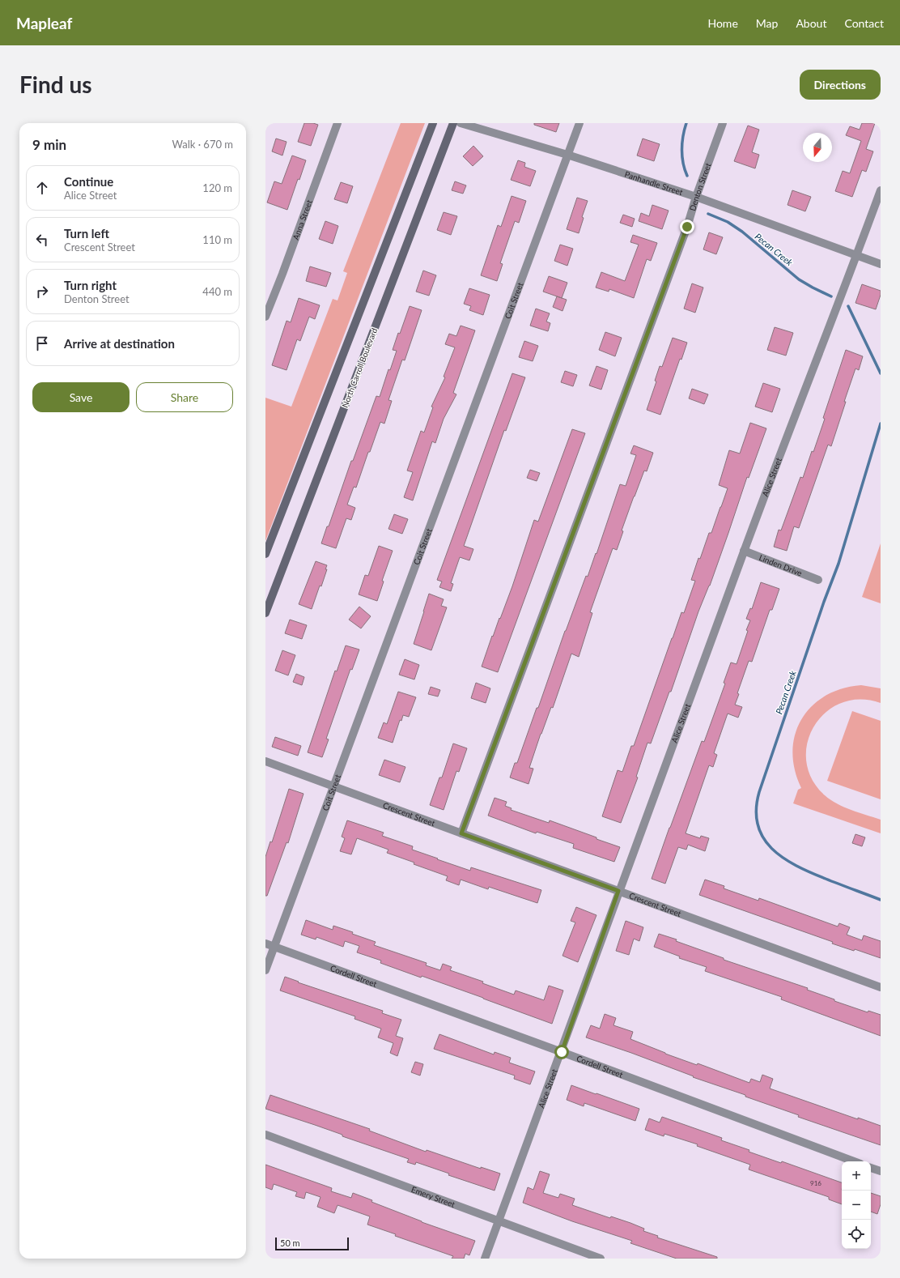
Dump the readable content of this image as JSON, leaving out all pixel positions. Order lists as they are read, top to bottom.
{
  "streets": {
    "main road": ["North Carroll Boulevard"],
    "street": [
      "Panhandle Street",
      "Denton Street",
      "Anna Street",
      "Coit Street",
      "Alice Street",
      "Linden Drive",
      "Crescent Street",
      "Cordell Street",
      "Emery Street"
    ]
  },
  "crossings": [
    ["Panhandle Street", "Denton Street"],
    ["Panhandle Street", "Coit Street"],
    ["Panhandle Street", "Alice Street"],
    ["Denton Street", "Crescent Street"],
    ["Coit Street", "Crescent Street"],
    ["Coit Street", "Cordell Street"],
    ["Alice Street", "Linden Drive"],
    ["Alice Street", "Crescent Street"],
    ["Alice Street", "Cordell Street"],
    ["Alice Street", "Emery Street"]
  ],
  "water": ["Pecan Creek"],
  "house_numbers": ["916"],
  "scale_bar": "50 m",
  "north": "bottom",
  "page": {
    "header": "Mapleaf",
    "nav": [
      "Home",
      "Map",
      "About",
      "Contact"
    ],
    "buttons": [
      "Directions",
      ["Save", "Share"]
    ],
    "title": "Find us",
    "heading": ["9 min", "Walk · 670 m"],
    "list": [
      ["Continue", "Alice Street", "120 m"],
      ["Turn left", "Crescent Street", "110 m"],
      ["Turn right", "Denton Street", "440 m"],
      "Arrive at destination"
    ],
    "map_buttons": ["+", "−"],
    "scale": "50 m"
  }
}
